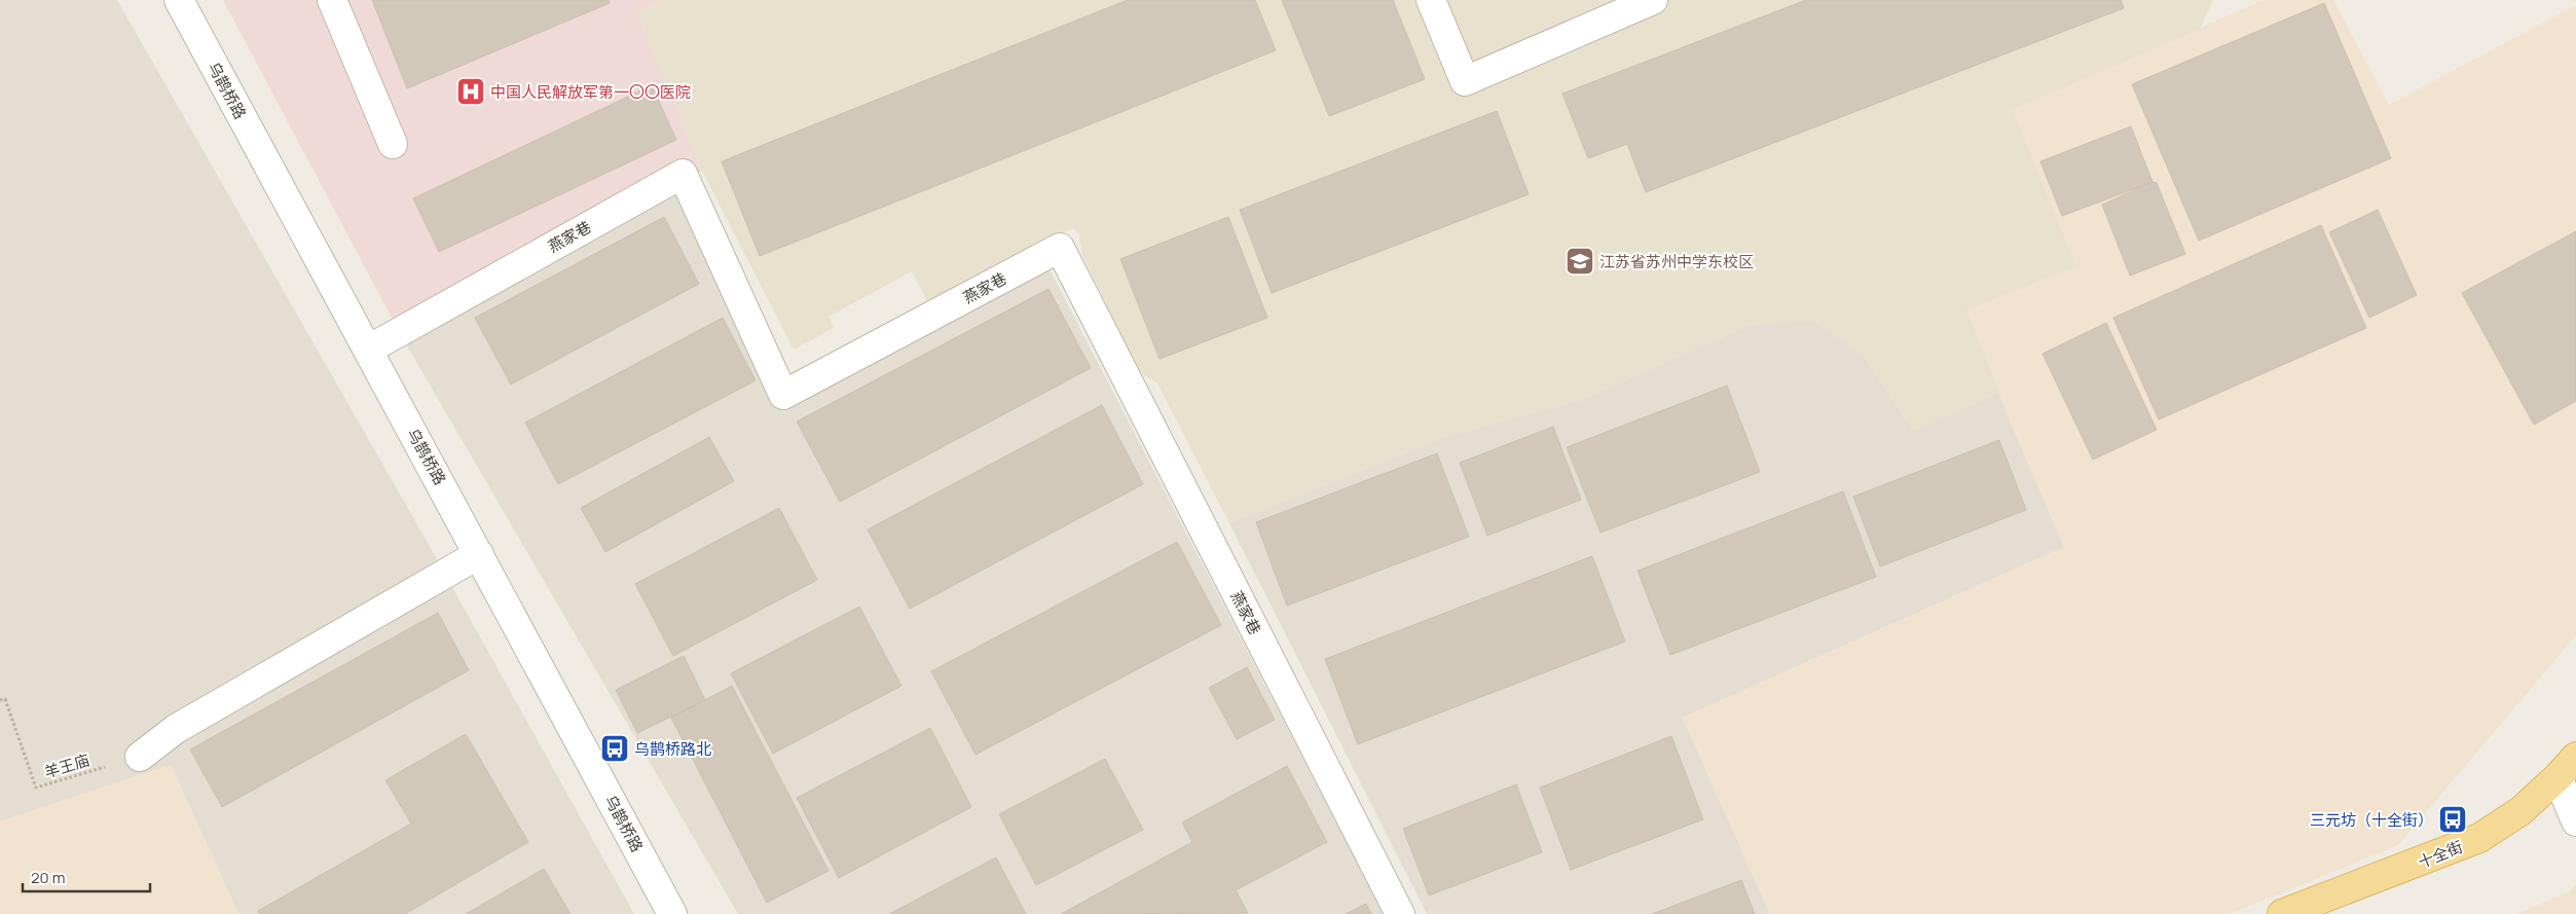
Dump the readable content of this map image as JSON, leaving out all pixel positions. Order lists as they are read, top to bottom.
{
  "streets": {
    "main road": ["十全街"],
    "street": ["乌鹊桥路", "燕家巷"],
    "path": ["羊王庙"]
  },
  "crossings": [
    ["乌鹊桥路", "燕家巷"]
  ],
  "places": {
    "hospital": ["中国人民解放军第一〇〇医院"],
    "school or university": ["江苏省苏州中学东校区"],
    "bus stop": ["乌鹊桥路北", "三元坊（十全街）"]
  },
  "scale_bar": "20 m"
}
